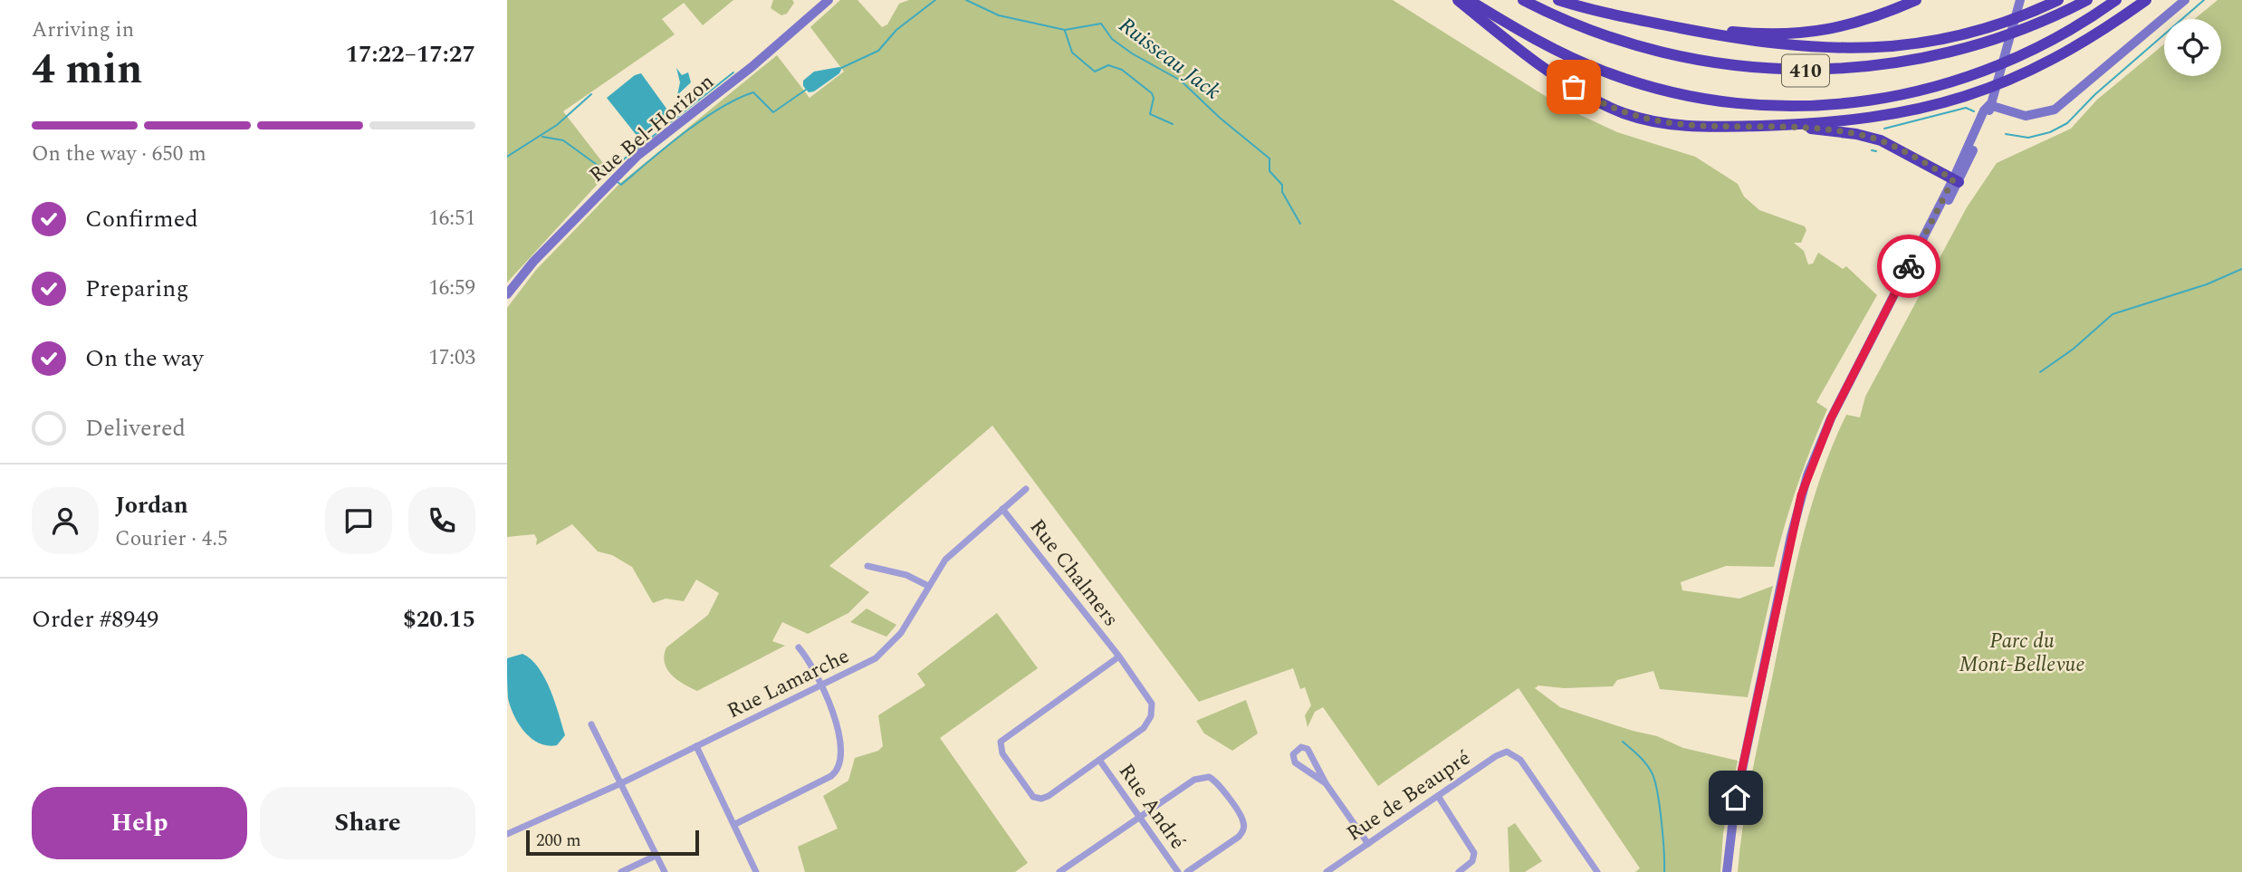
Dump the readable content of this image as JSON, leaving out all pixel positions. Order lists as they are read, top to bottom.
{
  "streets": {
    "highway": ["410"],
    "street": [
      "Rue Bel-Horizon",
      "Rue Chalmers",
      "Rue Lamarche",
      "Rue de Beaupré",
      "Rue André"
    ]
  },
  "crossings": [
    ["Rue Chalmers", "Rue Lamarche"],
    ["Rue Chalmers", "Rue André"]
  ],
  "water": ["Ruisseau Jack"],
  "parks": ["Parc du Mont-Bellevue"],
  "scale_bar": "200 m",
  "page": {
    "heading": ["4 min", "Arriving in", "17:22–17:27"],
    "panel": [
      "Jordan",
      "Courier · 4.5",
      "Order #8949",
      "$20.15"
    ],
    "bar": "On the way · 650 m",
    "list": [
      ["Confirmed", "16:51"],
      ["Preparing", "16:59"],
      ["On the way", "17:03"],
      "Delivered"
    ],
    "buttons": ["Help", "Share"],
    "scale": "200 m"
  }
}
